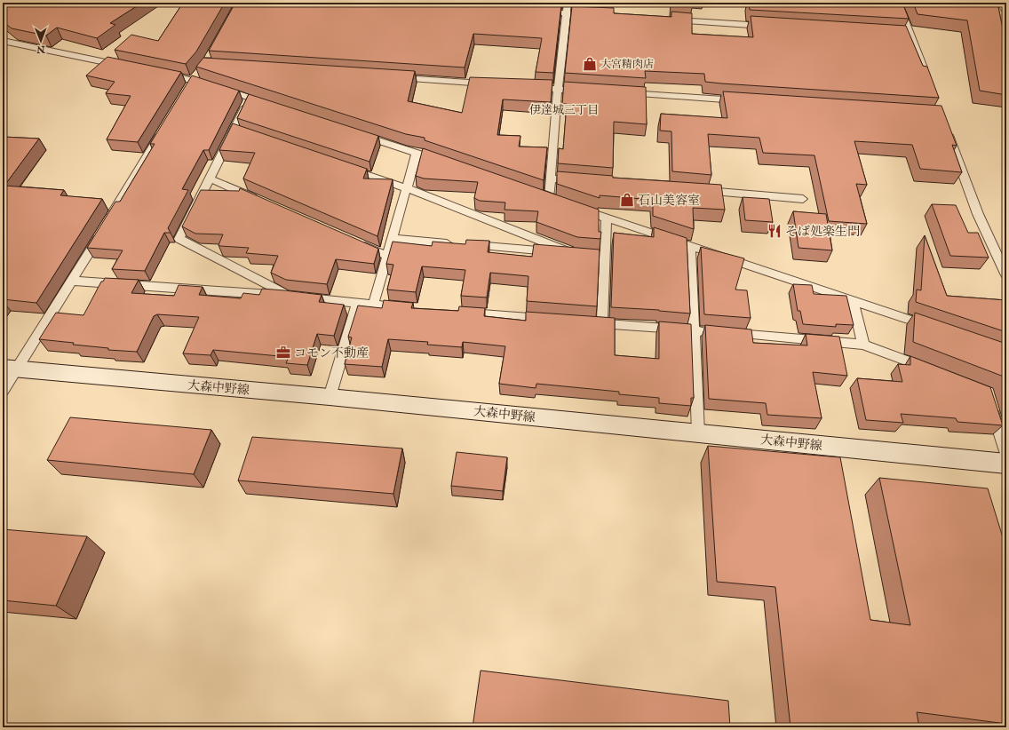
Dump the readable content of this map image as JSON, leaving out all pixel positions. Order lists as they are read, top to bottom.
{
  "streets": {
    "main road": ["大森中野線"]
  },
  "districts": ["伊達城三丁目"],
  "places": {
    "shop": ["大宮精肉店", "石山美容室"],
    "restaurant": ["そば処楽生門"],
    "office": ["コモン不動産"]
  },
  "north": "bottom"
}
